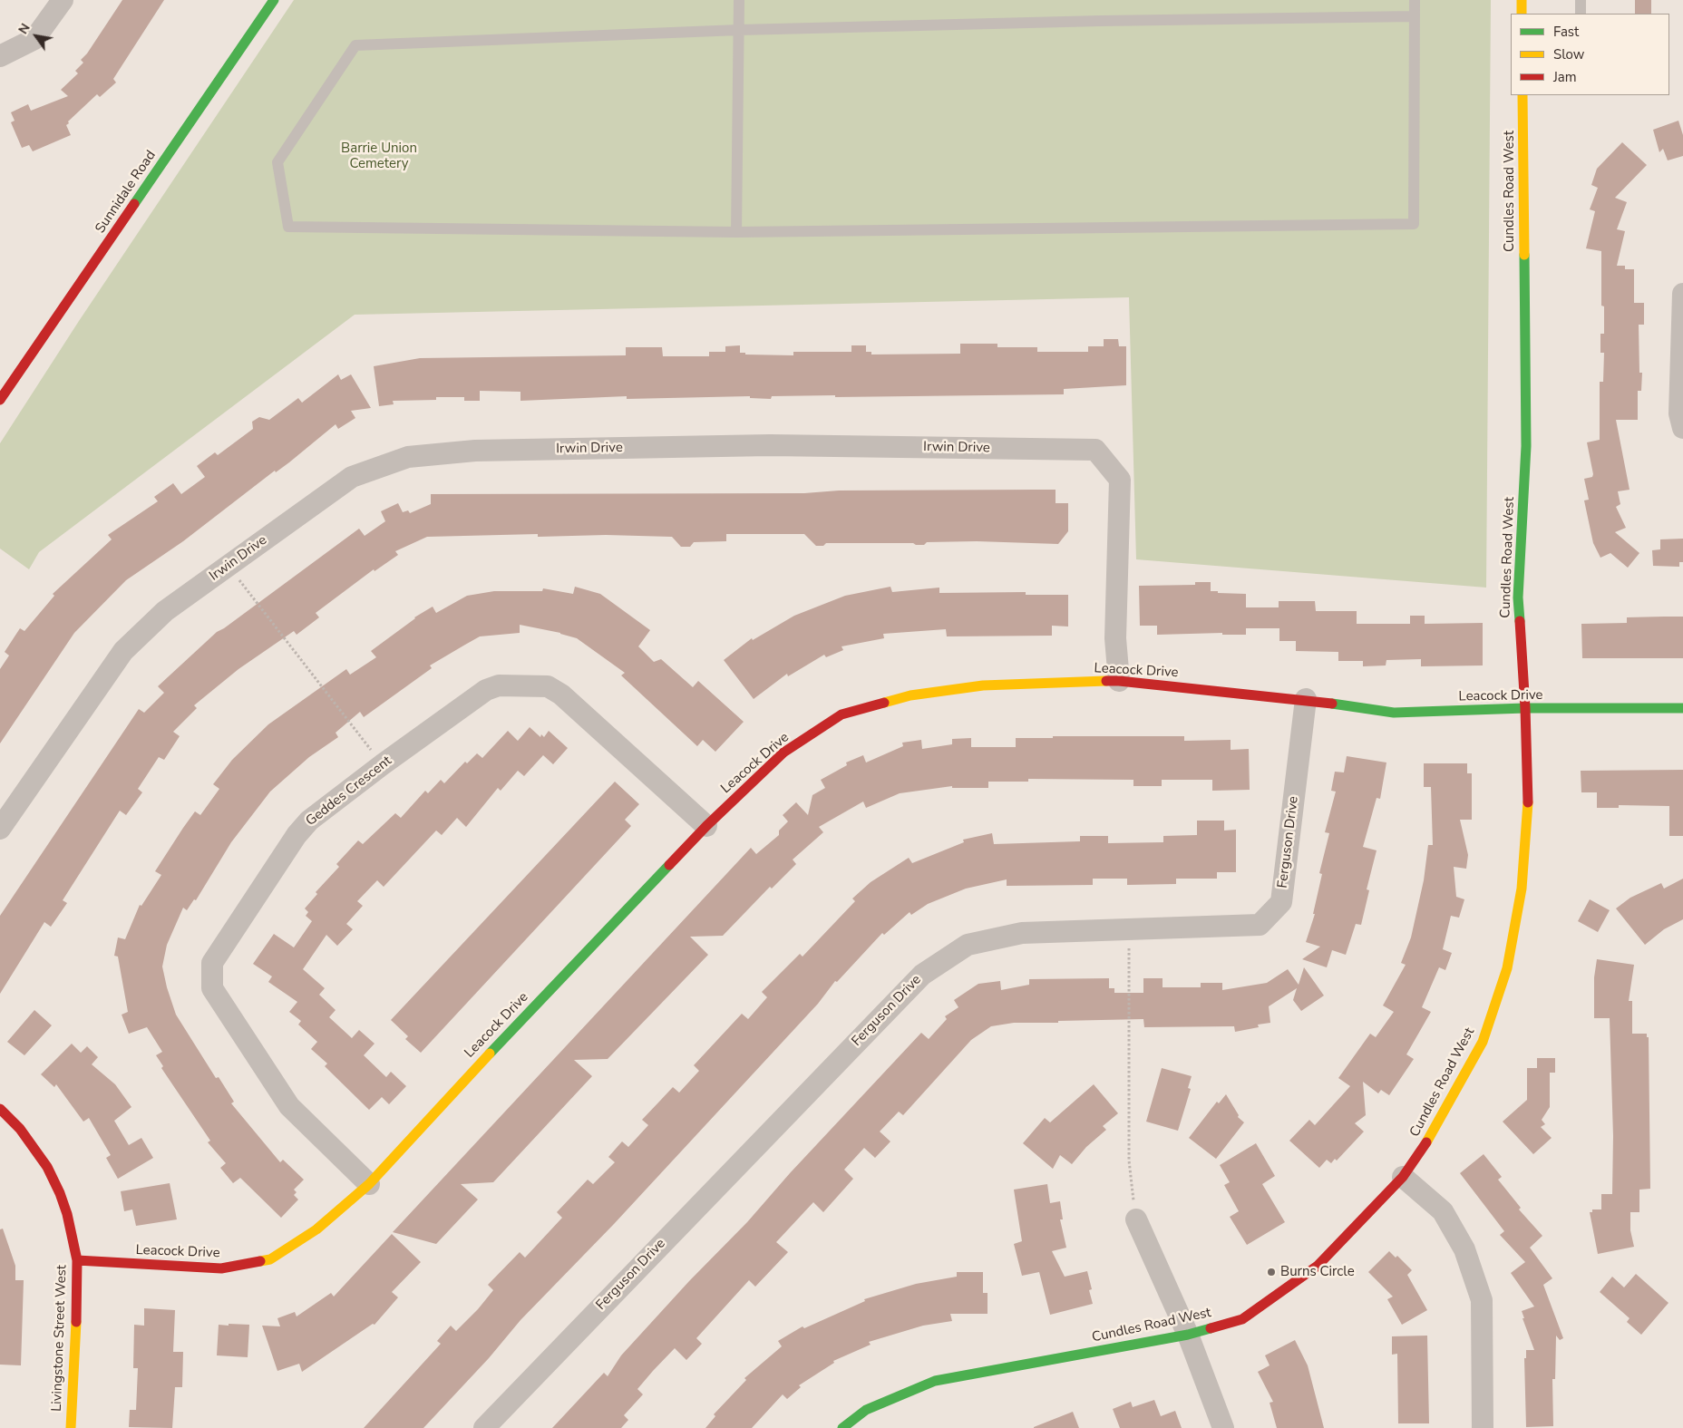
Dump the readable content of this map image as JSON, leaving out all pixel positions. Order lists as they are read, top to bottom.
{
  "streets": {
    "street": [
      "Cundles Road West",
      "Sunnidale Road",
      "Irwin Drive",
      "Leacock Drive",
      "Geddes Crescent",
      "Ferguson Drive",
      "Livingstone Street West"
    ]
  },
  "crossings": [
    ["Cundles Road West", "Leacock Drive"],
    ["Irwin Drive", "Leacock Drive"],
    ["Leacock Drive", "Geddes Crescent"],
    ["Leacock Drive", "Ferguson Drive"],
    ["Leacock Drive", "Livingstone Street West"]
  ],
  "parks": ["Barrie Union Cemetery"],
  "places": ["Burns Circle"],
  "legend": ["Fast", "Slow", "Jam"],
  "north": "top left"
}
